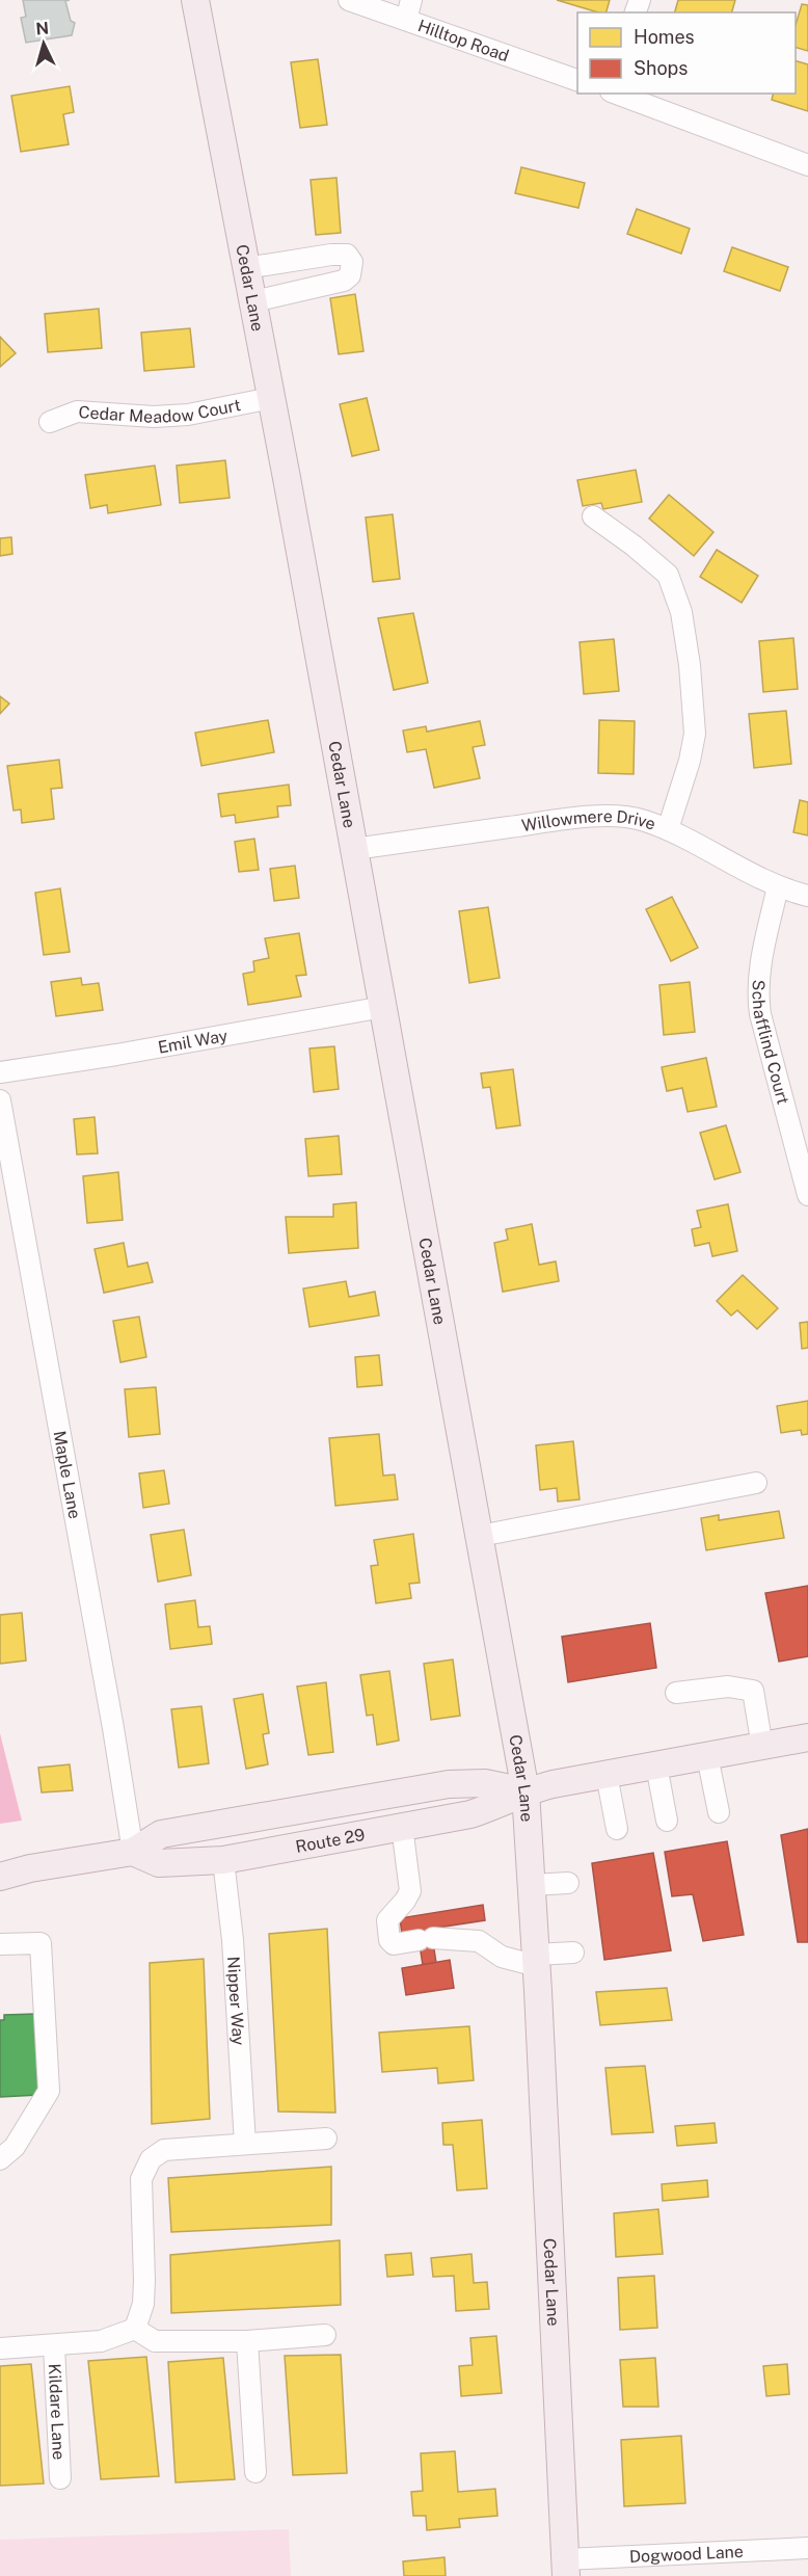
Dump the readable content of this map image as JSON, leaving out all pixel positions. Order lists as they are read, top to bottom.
{
  "streets": {
    "main road": ["Cedar Lane", "Route 29"],
    "street": [
      "Hilltop Road",
      "Cedar Meadow Court",
      "Willowmere Drive",
      "Emil Way",
      "Schafflind Court",
      "Maple Lane",
      "Nipper Way",
      "Kildare Lane",
      "Dogwood Lane"
    ]
  },
  "crossings": [
    ["Cedar Lane", "Cedar Meadow Court"],
    ["Cedar Lane", "Willowmere Drive"],
    ["Cedar Lane", "Emil Way"],
    ["Cedar Lane", "Route 29"],
    ["Cedar Lane", "Dogwood Lane"],
    ["Willowmere Drive", "Schafflind Court"],
    ["Maple Lane", "Route 29"],
    ["Route 29", "Nipper Way"]
  ],
  "legend": ["Homes", "Shops"],
  "north": "top"
}
